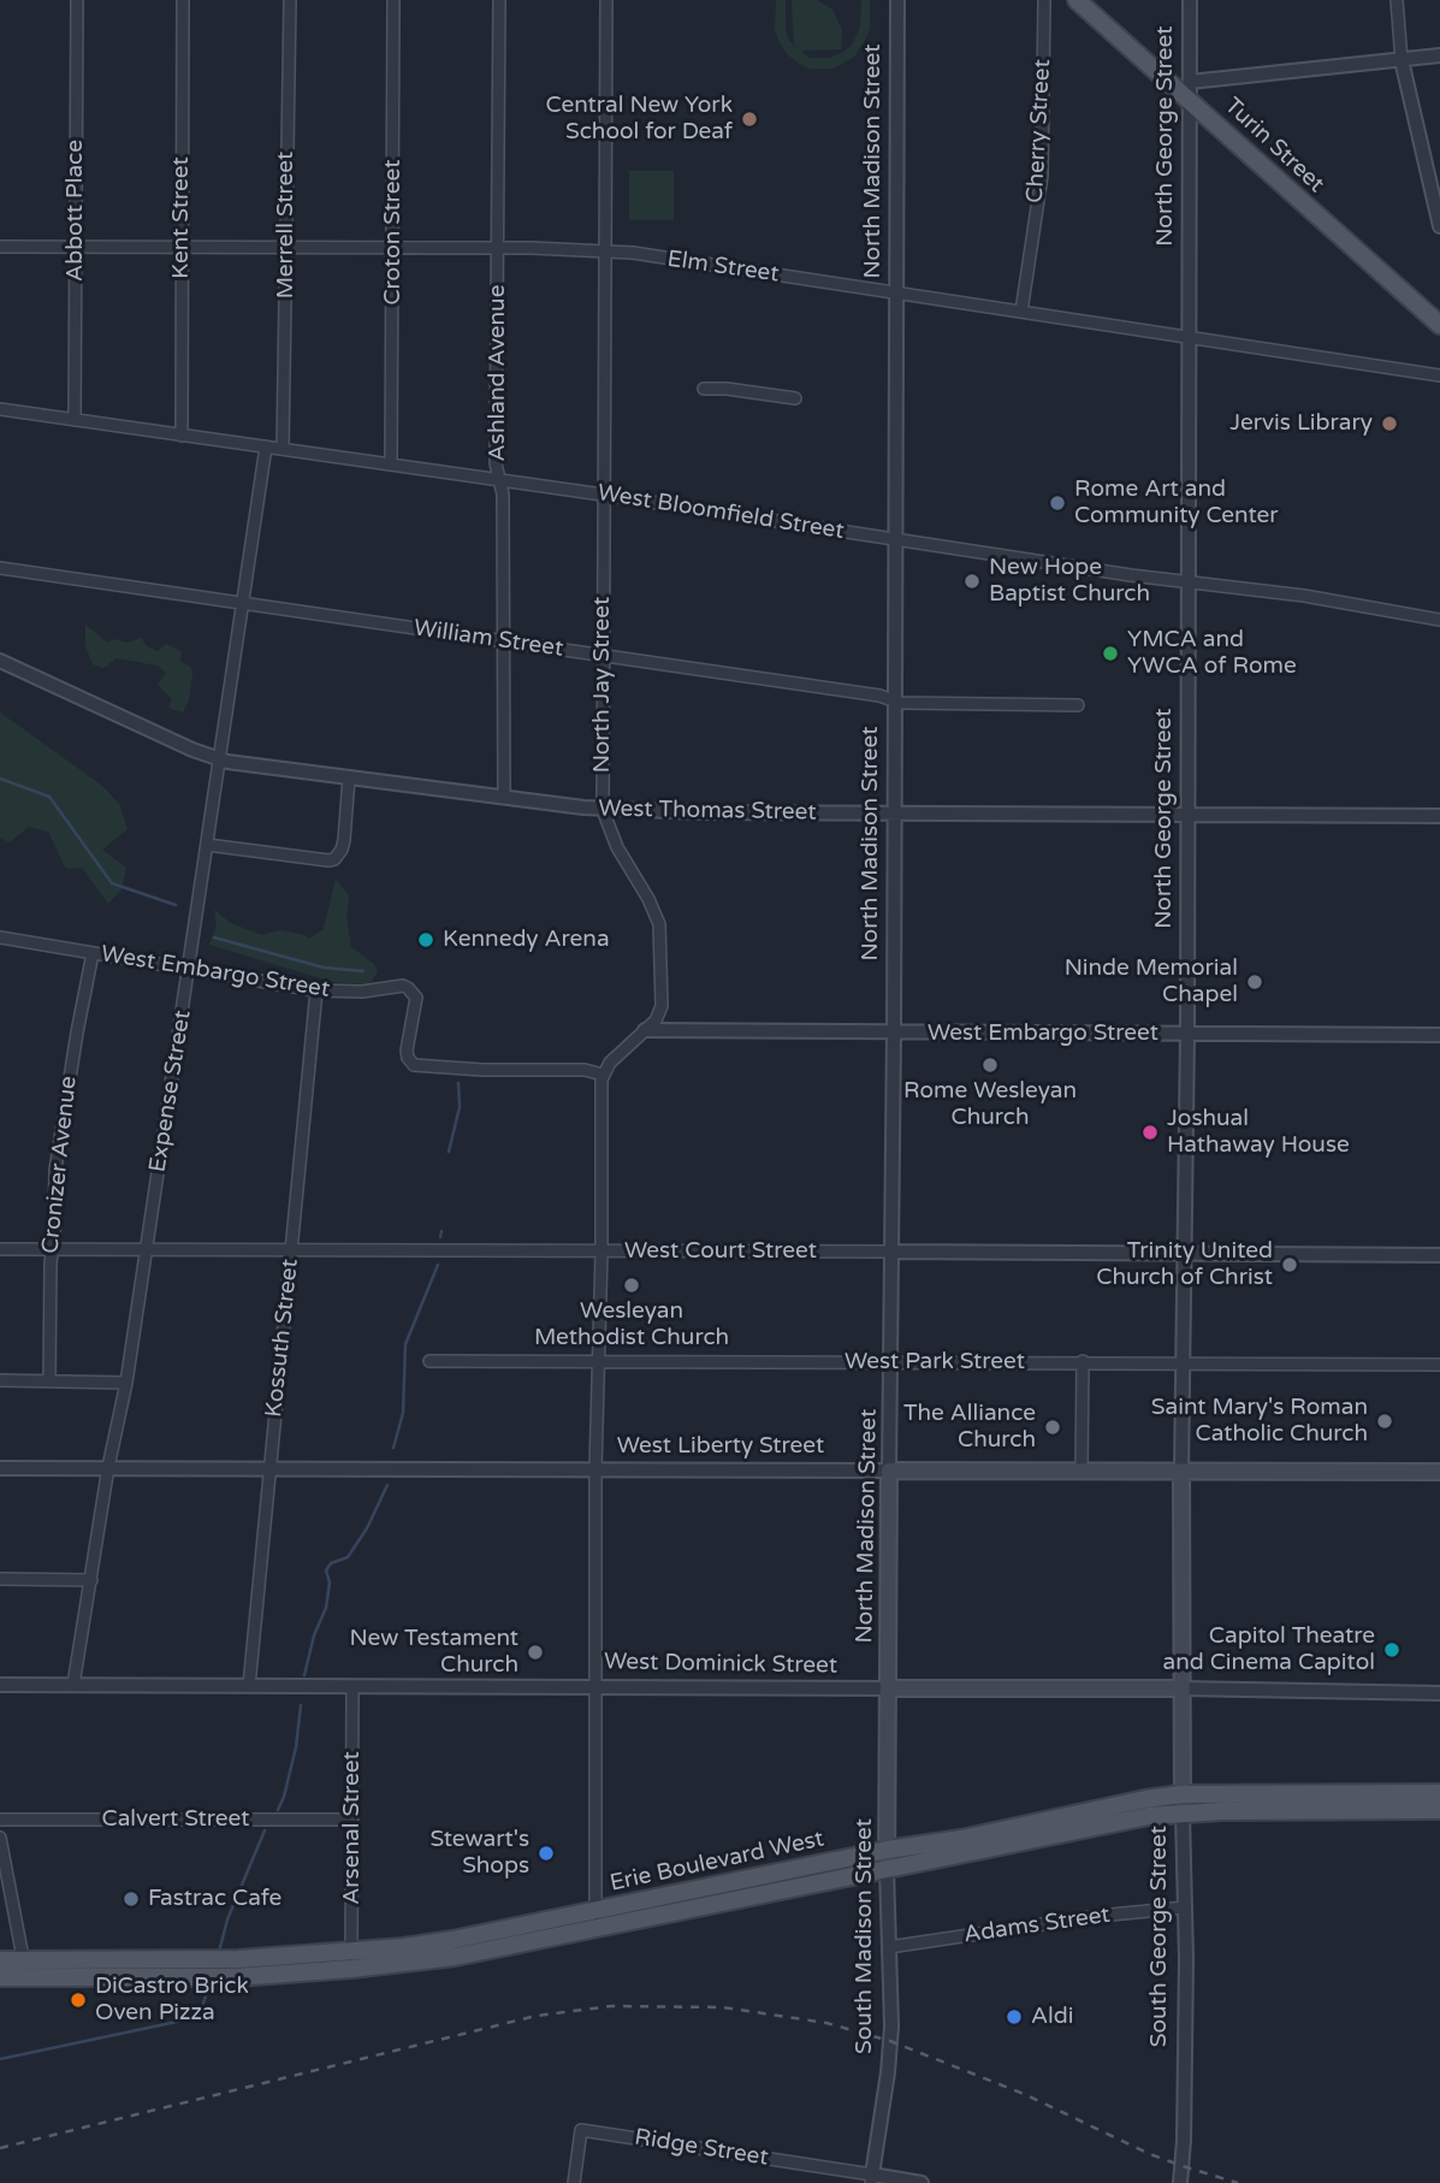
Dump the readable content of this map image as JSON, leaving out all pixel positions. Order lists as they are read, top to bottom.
{
  "streets": {
    "main road": [
      "North George Street",
      "Turin Street",
      "North Madison Street",
      "West Liberty Street",
      "West Dominick Street",
      "Erie Boulevard West",
      "South Madison Street",
      "South George Street"
    ],
    "street": [
      "Cherry Street",
      "Abbott Place",
      "Kent Street",
      "Merrell Street",
      "Croton Street",
      "Elm Street",
      "Ashland Avenue",
      "West Bloomfield Street",
      "William Street",
      "North Jay Street",
      "West Thomas Street",
      "West Embargo Street",
      "Expense Street",
      "Cronizer Avenue",
      "West Court Street",
      "Kossuth Street",
      "West Park Street",
      "Calvert Street",
      "Arsenal Street",
      "Adams Street",
      "Ridge Street"
    ]
  },
  "crossings": [
    ["Cherry Street", "Elm Street"],
    ["North George Street", "Turin Street"],
    ["North George Street", "Elm Street"],
    ["North George Street", "West Bloomfield Street"],
    ["North George Street", "West Thomas Street"],
    ["North George Street", "West Embargo Street"],
    ["North George Street", "West Court Street"],
    ["North George Street", "West Park Street"],
    ["North George Street", "West Liberty Street"],
    ["North George Street", "West Dominick Street"],
    ["North George Street", "South George Street"],
    ["North Madison Street", "Elm Street"],
    ["North Madison Street", "West Bloomfield Street"],
    ["North Madison Street", "William Street"],
    ["North Madison Street", "West Thomas Street"],
    ["North Madison Street", "West Embargo Street"],
    ["North Madison Street", "West Court Street"],
    ["North Madison Street", "West Park Street"],
    ["North Madison Street", "West Liberty Street"],
    ["North Madison Street", "West Dominick Street"],
    ["North Madison Street", "South Madison Street"],
    ["Abbott Place", "Elm Street"],
    ["Abbott Place", "West Bloomfield Street"],
    ["Kent Street", "Elm Street"],
    ["Kent Street", "West Bloomfield Street"],
    ["Merrell Street", "Elm Street"],
    ["Merrell Street", "West Bloomfield Street"],
    ["Croton Street", "Elm Street"],
    ["Croton Street", "West Bloomfield Street"],
    ["Elm Street", "Ashland Avenue"],
    ["Elm Street", "North Jay Street"],
    ["Ashland Avenue", "West Bloomfield Street"],
    ["Ashland Avenue", "William Street"],
    ["Ashland Avenue", "West Thomas Street"],
    ["West Bloomfield Street", "North Jay Street"],
    ["West Bloomfield Street", "Expense Street"],
    ["William Street", "North Jay Street"],
    ["William Street", "Expense Street"],
    ["North Jay Street", "West Thomas Street"],
    ["North Jay Street", "West Embargo Street"],
    ["West Thomas Street", "Expense Street"],
    ["West Embargo Street", "Expense Street"],
    ["West Embargo Street", "Cronizer Avenue"],
    ["West Embargo Street", "Kossuth Street"],
    ["Expense Street", "West Court Street"],
    ["Expense Street", "West Liberty Street"],
    ["Expense Street", "West Dominick Street"],
    ["Cronizer Avenue", "West Court Street"],
    ["West Court Street", "Kossuth Street"],
    ["Kossuth Street", "West Liberty Street"],
    ["Kossuth Street", "West Dominick Street"],
    ["West Dominick Street", "Arsenal Street"],
    ["West Dominick Street", "South Madison Street"],
    ["West Dominick Street", "South George Street"],
    ["Calvert Street", "Arsenal Street"],
    ["Arsenal Street", "Erie Boulevard West"],
    ["Erie Boulevard West", "South Madison Street"],
    ["Erie Boulevard West", "South George Street"],
    ["Adams Street", "South Madison Street"],
    ["Adams Street", "South George Street"],
    ["South Madison Street", "Ridge Street"]
  ],
  "places": [
    "Central New York School for Deaf",
    "Jervis Library",
    "Rome Art and Community Center",
    "New Hope Baptist Church",
    "YMCA and YWCA of Rome",
    "Kennedy Arena",
    "Ninde Memorial Chapel",
    "Rome Wesleyan Church",
    "Joshual Hathaway House",
    "Trinity United Church of Christ",
    "Wesleyan Methodist Church",
    "Saint Mary's Roman Catholic Church",
    "The Alliance Church",
    "Capitol Theatre and Cinema Capitol",
    "New Testament Church",
    "Stewart's Shops",
    "Fastrac Cafe",
    "DiCastro Brick Oven Pizza",
    "Aldi"
  ]
}
